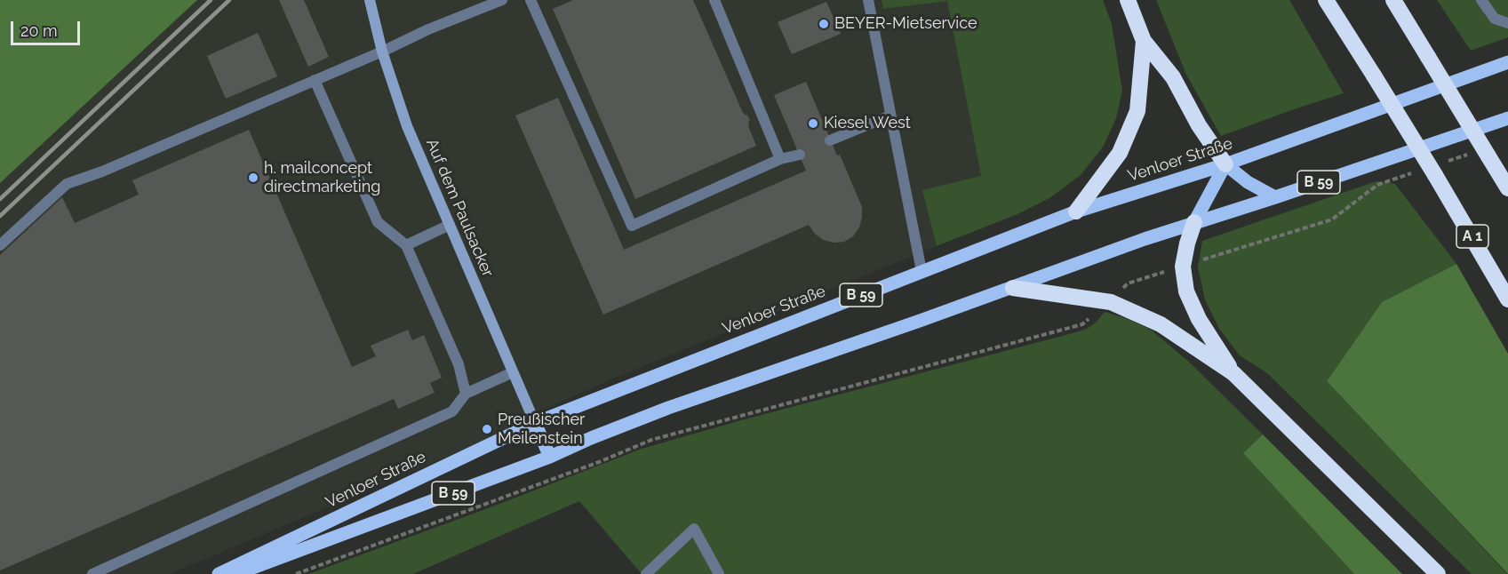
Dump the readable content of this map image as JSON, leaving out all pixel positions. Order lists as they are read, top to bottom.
{
  "streets": {
    "highway": ["A 1"],
    "main road": ["Venloer Straße", "B 59"],
    "street": ["Auf dem Paulsacker"]
  },
  "crossings": [
    ["Venloer Straße", "Auf dem Paulsacker"]
  ],
  "places": [
    "BEYER-Mietservice",
    "Kiesel West",
    "h. mailconcept directmarketing",
    "Preußischer Meilenstein"
  ],
  "scale_bar": "20 m"
}
